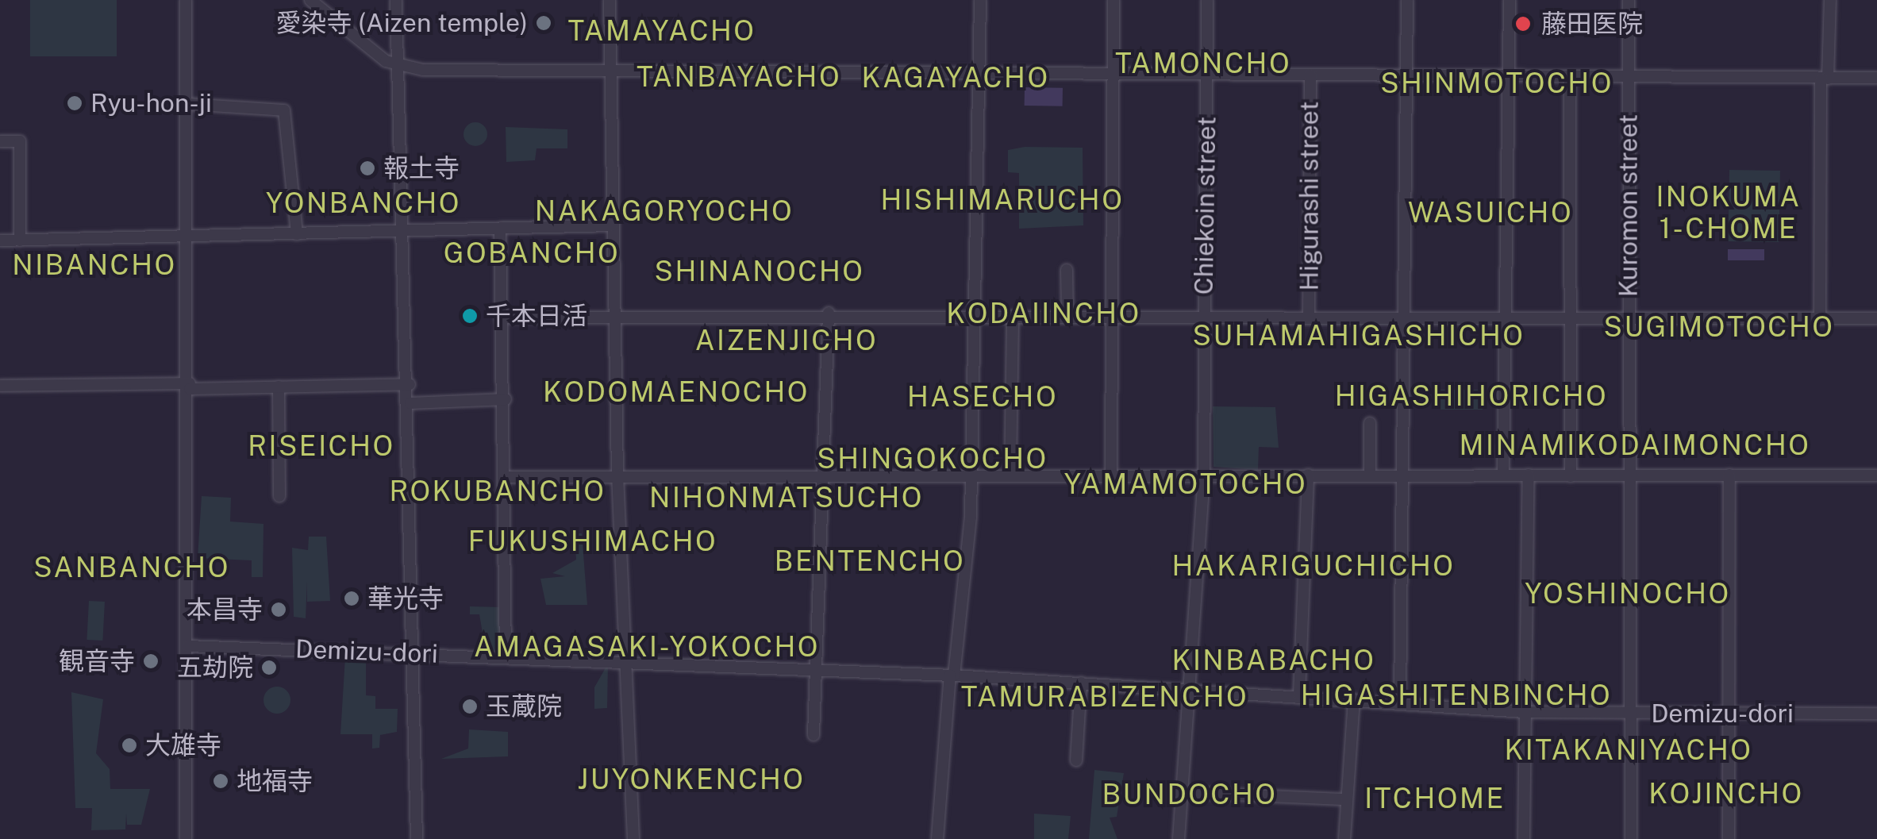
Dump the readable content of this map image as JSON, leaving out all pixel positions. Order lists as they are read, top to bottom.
{
  "streets": {
    "street": [
      "Higurashi street",
      "Chiekoin street",
      "Kuromon street",
      "Demizu-dori"
    ]
  },
  "crossings": [
    ["Chiekoin street", "Demizu-dori"],
    ["Kuromon street", "Demizu-dori"]
  ],
  "districts": [
    "TAMAYACHO",
    "TAMONCHO",
    "TANBAYACHO",
    "KAGAYACHO",
    "SHINMOTOCHO",
    "INOKUMA 1-CHOME",
    "HISHIMARUCHO",
    "YONBANCHO",
    "NAKAGORYOCHO",
    "WASUICHO",
    "GOBANCHO",
    "NIBANCHO",
    "SHINANOCHO",
    "KODAIINCHO",
    "SUGIMOTOCHO",
    "SUHAMAHIGASHICHO",
    "AIZENJICHO",
    "KODOMAENOCHO",
    "HIGASHIHORICHO",
    "HASECHO",
    "MINAMIKODAIMONCHO",
    "RISEICHO",
    "SHINGOKOCHO",
    "YAMAMOTOCHO",
    "ROKUBANCHO",
    "NIHONMATSUCHO",
    "FUKUSHIMACHO",
    "BENTENCHO",
    "HAKARIGUCHICHO",
    "SANBANCHO",
    "YOSHINOCHO",
    "AMAGASAKI-YOKOCHO",
    "KINBABACHO",
    "HIGASHITENBINCHO",
    "TAMURABIZENCHO",
    "KITAKANIYACHO",
    "JUYONKENCHO",
    "KOJINCHO",
    "BUNDOCHO",
    "ITCHOME"
  ],
  "places": [
    "愛染寺 (Aizen temple)",
    "藤田医院",
    "Ryu-hon-ji",
    "報土寺",
    "千本日活",
    "華光寺",
    "本昌寺",
    "観音寺",
    "五劫院",
    "玉蔵院",
    "大雄寺",
    "地福寺"
  ]
}
